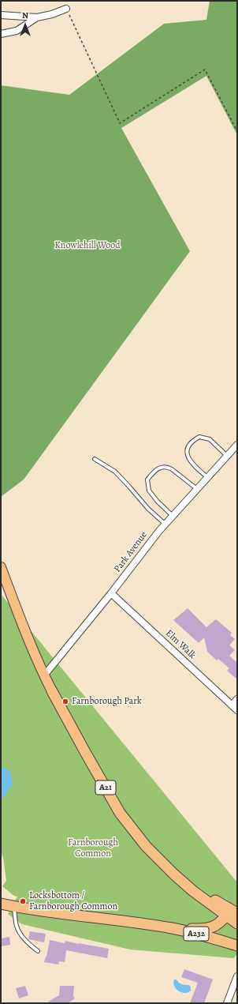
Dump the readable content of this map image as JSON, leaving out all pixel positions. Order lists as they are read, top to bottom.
{
  "streets": {
    "highway": ["A21", "A232"],
    "street": ["Park Avenue", "Elm Walk"]
  },
  "crossings": [
    ["Park Avenue", "Elm Walk"],
    ["Park Avenue", "A21"],
    ["A21", "A232"]
  ],
  "parks": ["Knowlehill Wood", "Farnborough Common"],
  "places": ["Farnborough Park", "Locksbottom / Farnborough Common"],
  "north": "top"
}
